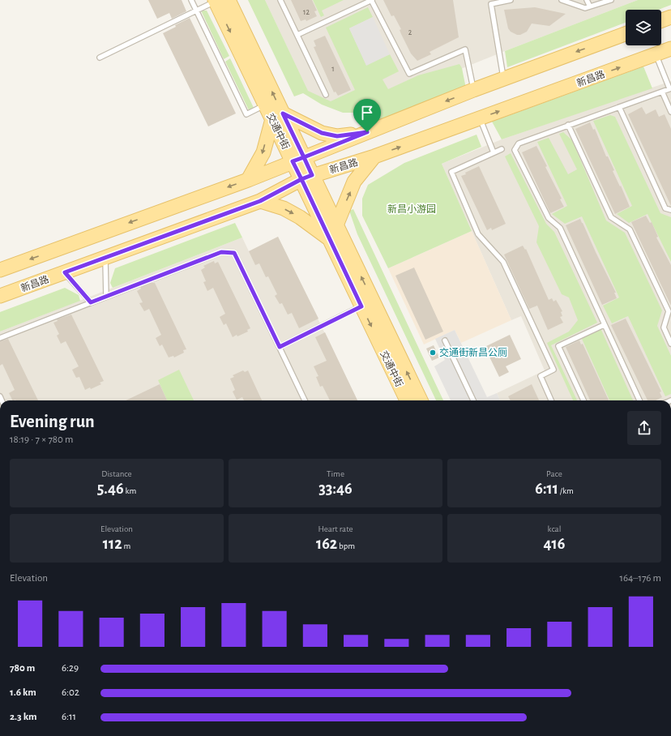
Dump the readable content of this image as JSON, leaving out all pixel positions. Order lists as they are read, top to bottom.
{
  "streets": {
    "main road": ["新昌路", "交通中街"]
  },
  "crossings": [
    ["新昌路", "交通中街"]
  ],
  "parks": ["新昌小游园"],
  "places": ["交通街新昌公厕"],
  "house_numbers": ["12", "2", "1"],
  "page": {
    "heading": ["Evening run", "18:19 · 7 × 780 m"],
    "stats": [
      ["Distance", "5.46 km"],
      ["Time", "33:46"],
      ["Pace", "6:11 /km"],
      ["Elevation", "112 m"],
      ["Heart rate", "162 bpm"],
      ["kcal", "416"]
    ],
    "chart": ["Elevation", "164–176 m"],
    "list": [
      {
        "name": "780 m",
        "note": "6:29"
      },
      {
        "name": "1.6 km",
        "note": "6:02"
      },
      {
        "name": "2.3 km",
        "note": "6:11"
      }
    ]
  }
}
